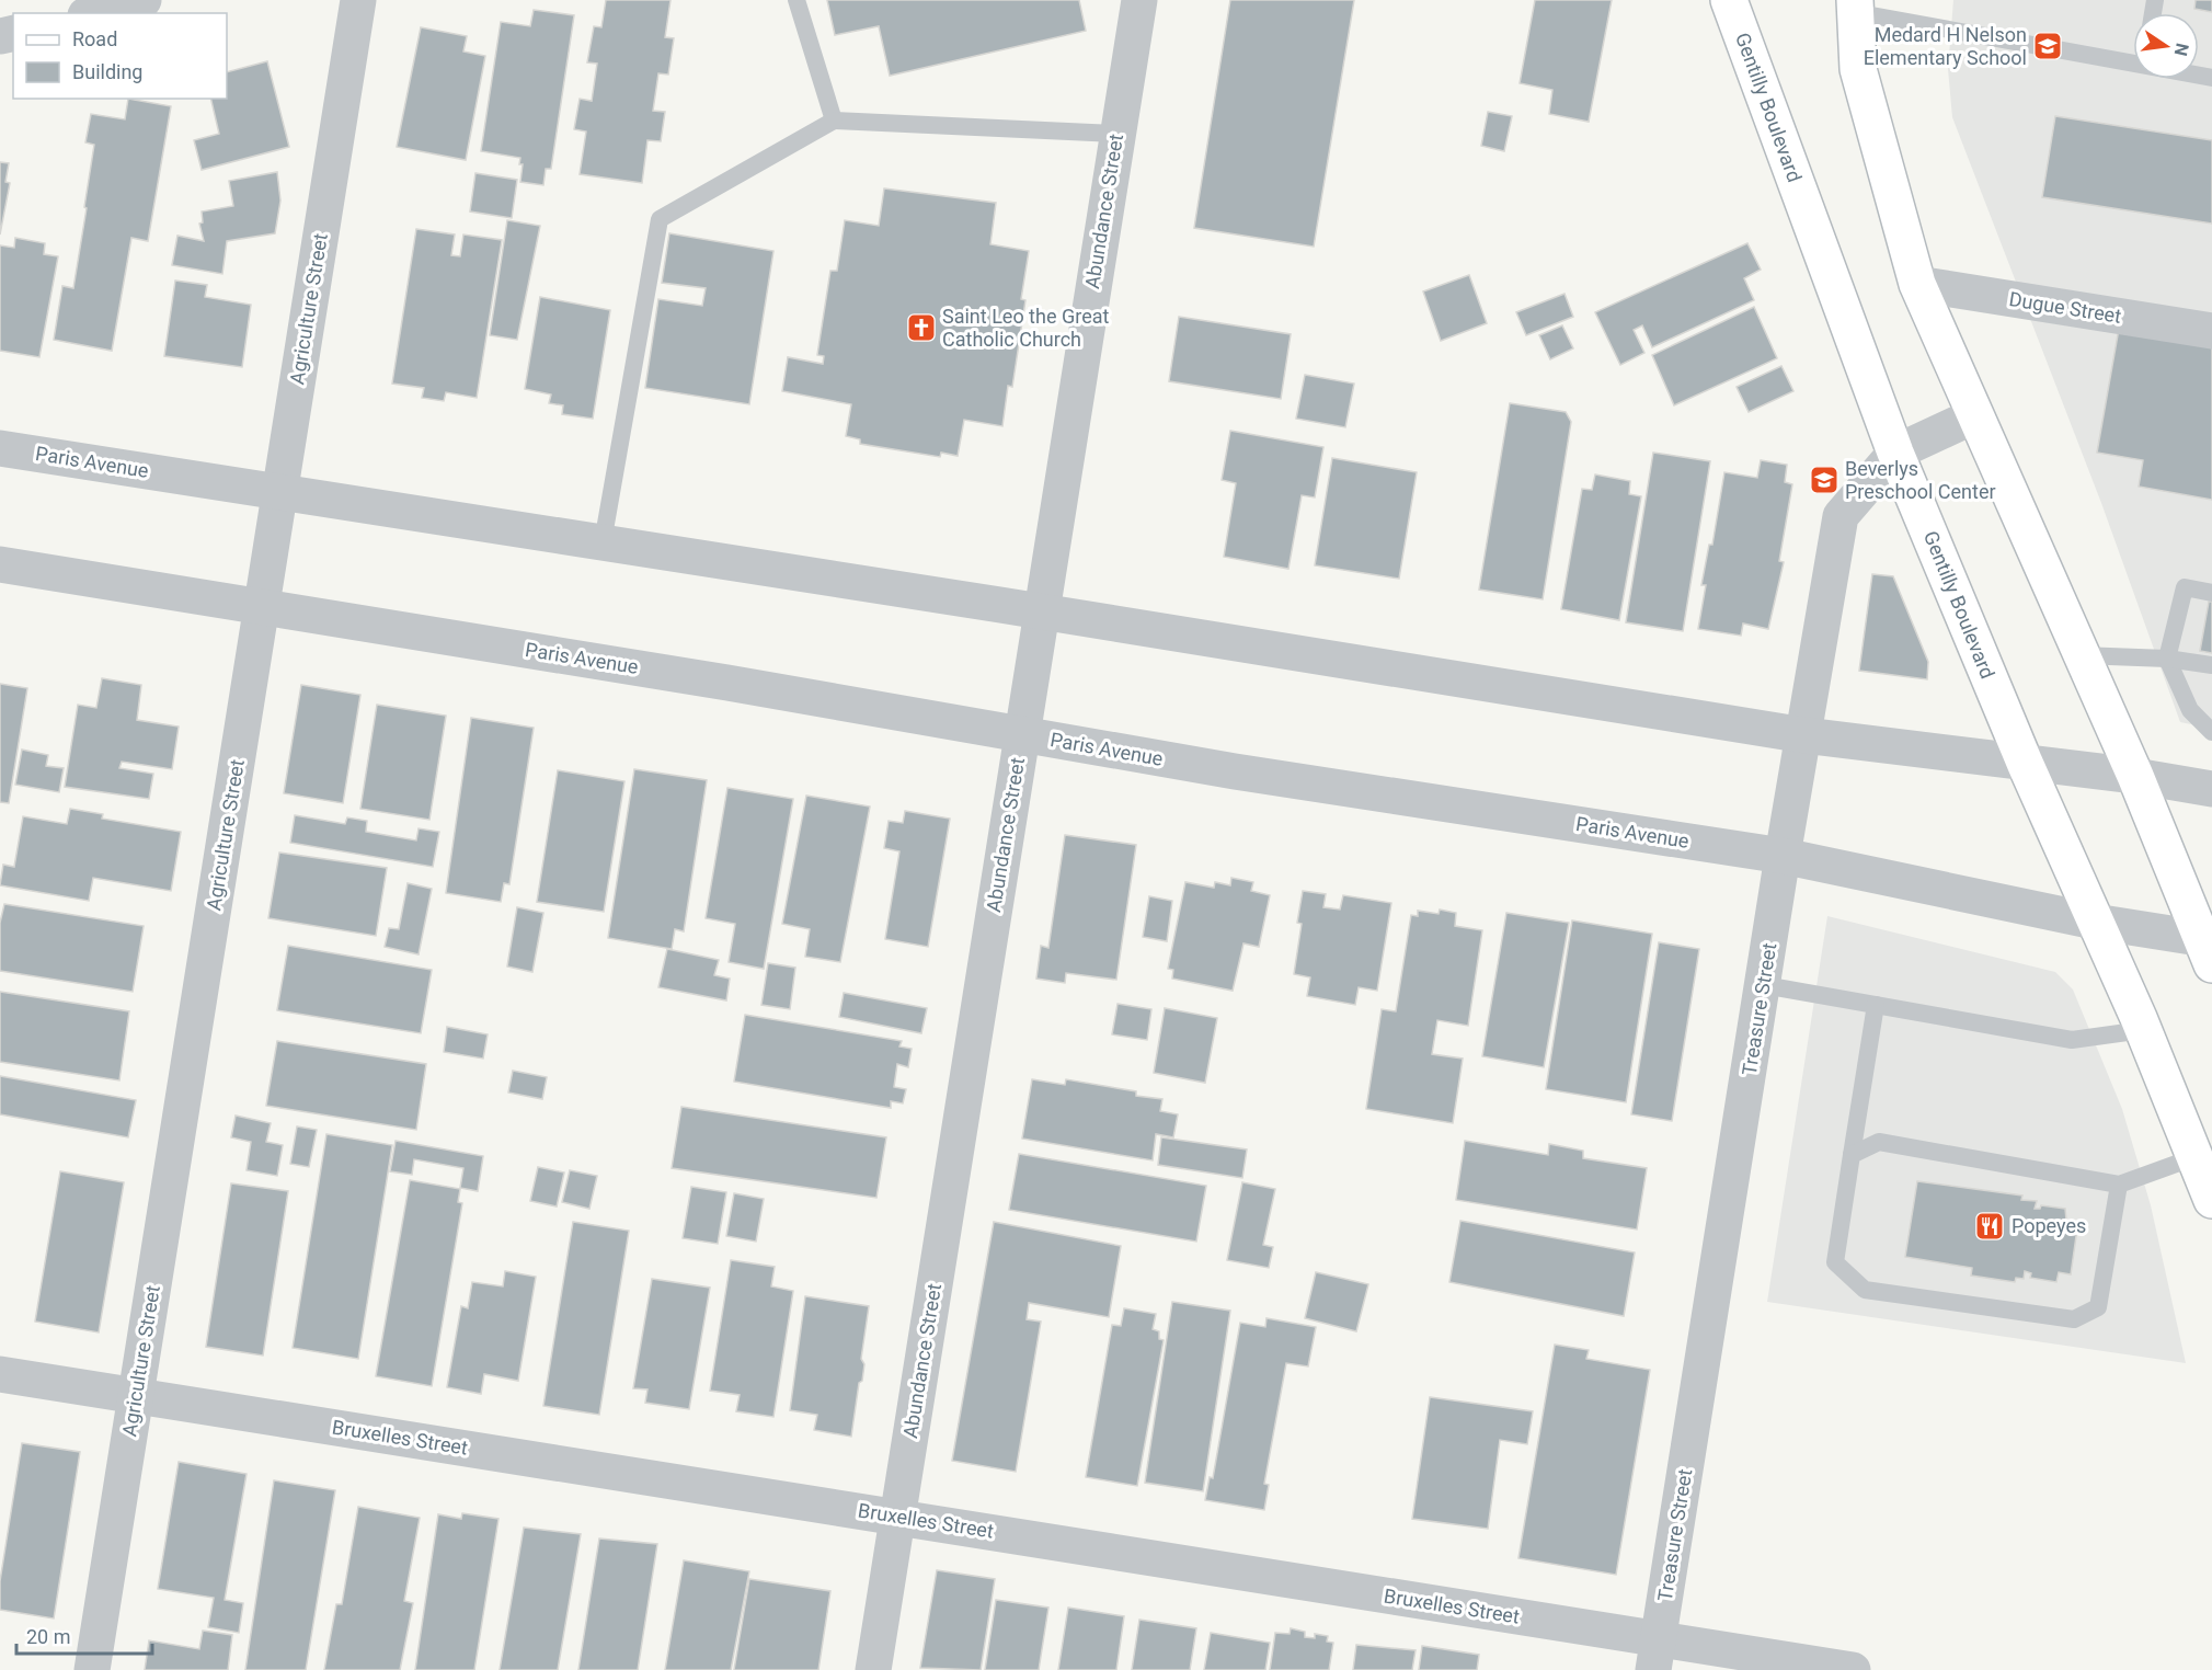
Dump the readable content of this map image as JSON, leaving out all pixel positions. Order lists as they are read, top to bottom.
{
  "streets": {
    "main road": ["Gentilly Boulevard"],
    "street": [
      "Abundance Street",
      "Dugue Street",
      "Agriculture Street",
      "Paris Avenue",
      "Treasure Street",
      "Bruxelles Street"
    ]
  },
  "crossings": [
    ["Gentilly Boulevard", "Paris Avenue"],
    ["Gentilly Boulevard", "Treasure Street"],
    ["Abundance Street", "Paris Avenue"],
    ["Abundance Street", "Bruxelles Street"],
    ["Agriculture Street", "Paris Avenue"],
    ["Agriculture Street", "Bruxelles Street"],
    ["Paris Avenue", "Treasure Street"],
    ["Treasure Street", "Bruxelles Street"]
  ],
  "places": {
    "school or university": ["Medard H Nelson Elementary School", "Beverlys Preschool Center"],
    "church": ["Saint Leo the Great Catholic Church"],
    "restaurant": ["Popeyes"]
  },
  "legend": ["Road", "Building"],
  "scale_bar": "20 m",
  "north": "right"
}
